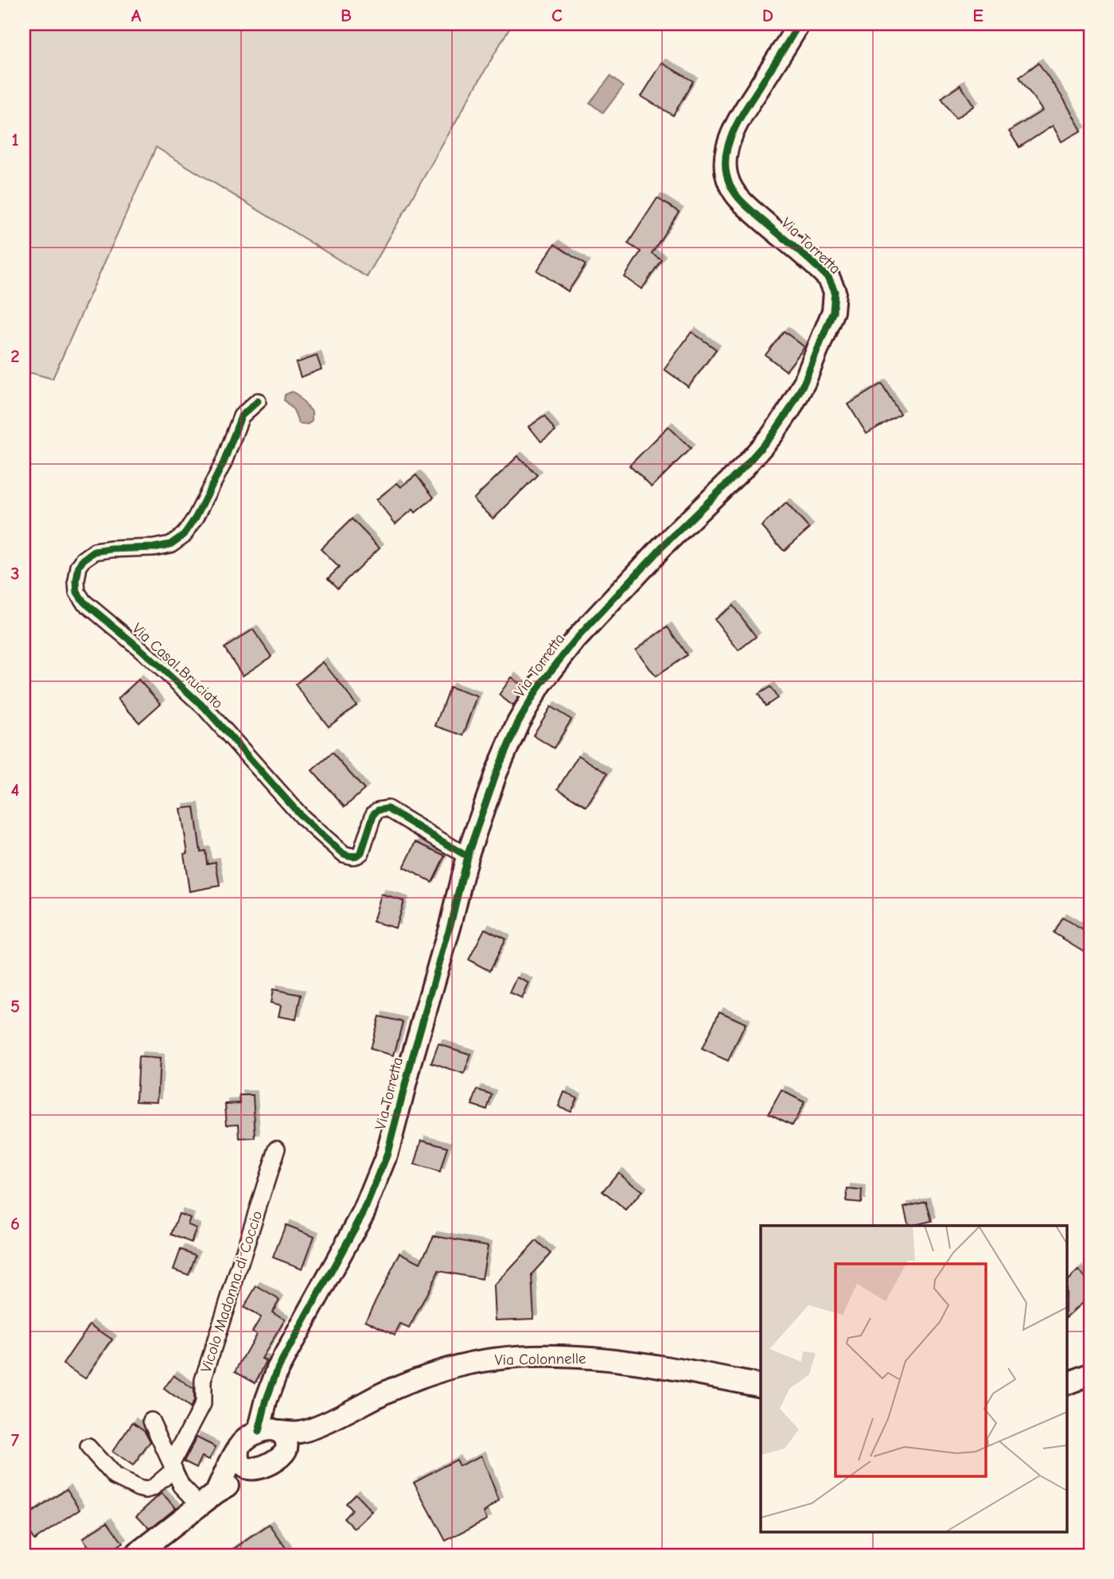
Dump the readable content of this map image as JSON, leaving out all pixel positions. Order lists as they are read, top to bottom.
{
  "streets": {
    "street": [
      "Via Torretta",
      "Via Casal Bruciato",
      "Vicolo Madonna di Coccio",
      "Via Colonnelle"
    ]
  },
  "crossings": [
    ["Via Torretta", "Via Casal Bruciato"],
    ["Via Torretta", "Via Colonnelle"]
  ],
  "grid": {
    "columns": [
      "A",
      "B",
      "C",
      "D",
      "E"
    ],
    "rows": [
      "1",
      "2",
      "3",
      "4",
      "5",
      "6",
      "7"
    ]
  }
}
